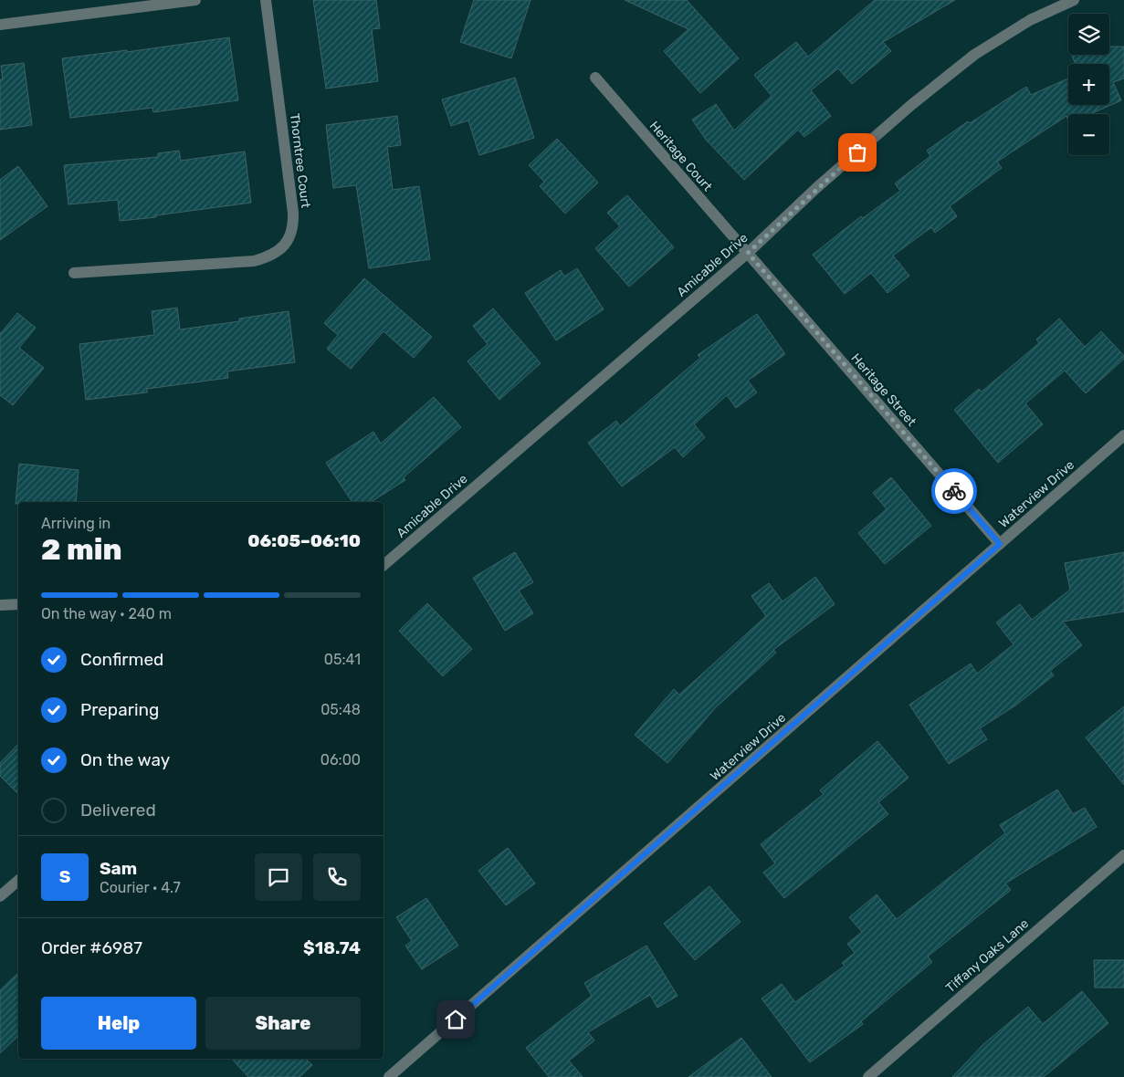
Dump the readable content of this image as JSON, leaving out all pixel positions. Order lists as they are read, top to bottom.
{
  "streets": {
    "street": [
      "Heritage Court",
      "Thorntree Court",
      "Amicable Drive",
      "Heritage Street",
      "Waterview Drive",
      "Tiffany Oaks Lane"
    ]
  },
  "crossings": [
    ["Heritage Court", "Amicable Drive"],
    ["Heritage Court", "Heritage Street"],
    ["Amicable Drive", "Heritage Street"],
    ["Heritage Street", "Waterview Drive"]
  ],
  "page": {
    "map_buttons": ["+", "−"],
    "heading": ["2 min", "Arriving in", "06:05–06:10"],
    "panel": [
      "Sam",
      "Courier · 4.7",
      "Order #6987",
      "$18.74"
    ],
    "bar": "On the way · 240 m",
    "list": [
      ["Confirmed", "05:41"],
      ["Preparing", "05:48"],
      ["On the way", "06:00"],
      "Delivered"
    ],
    "round": "S",
    "buttons": ["Help", "Share"]
  }
}
